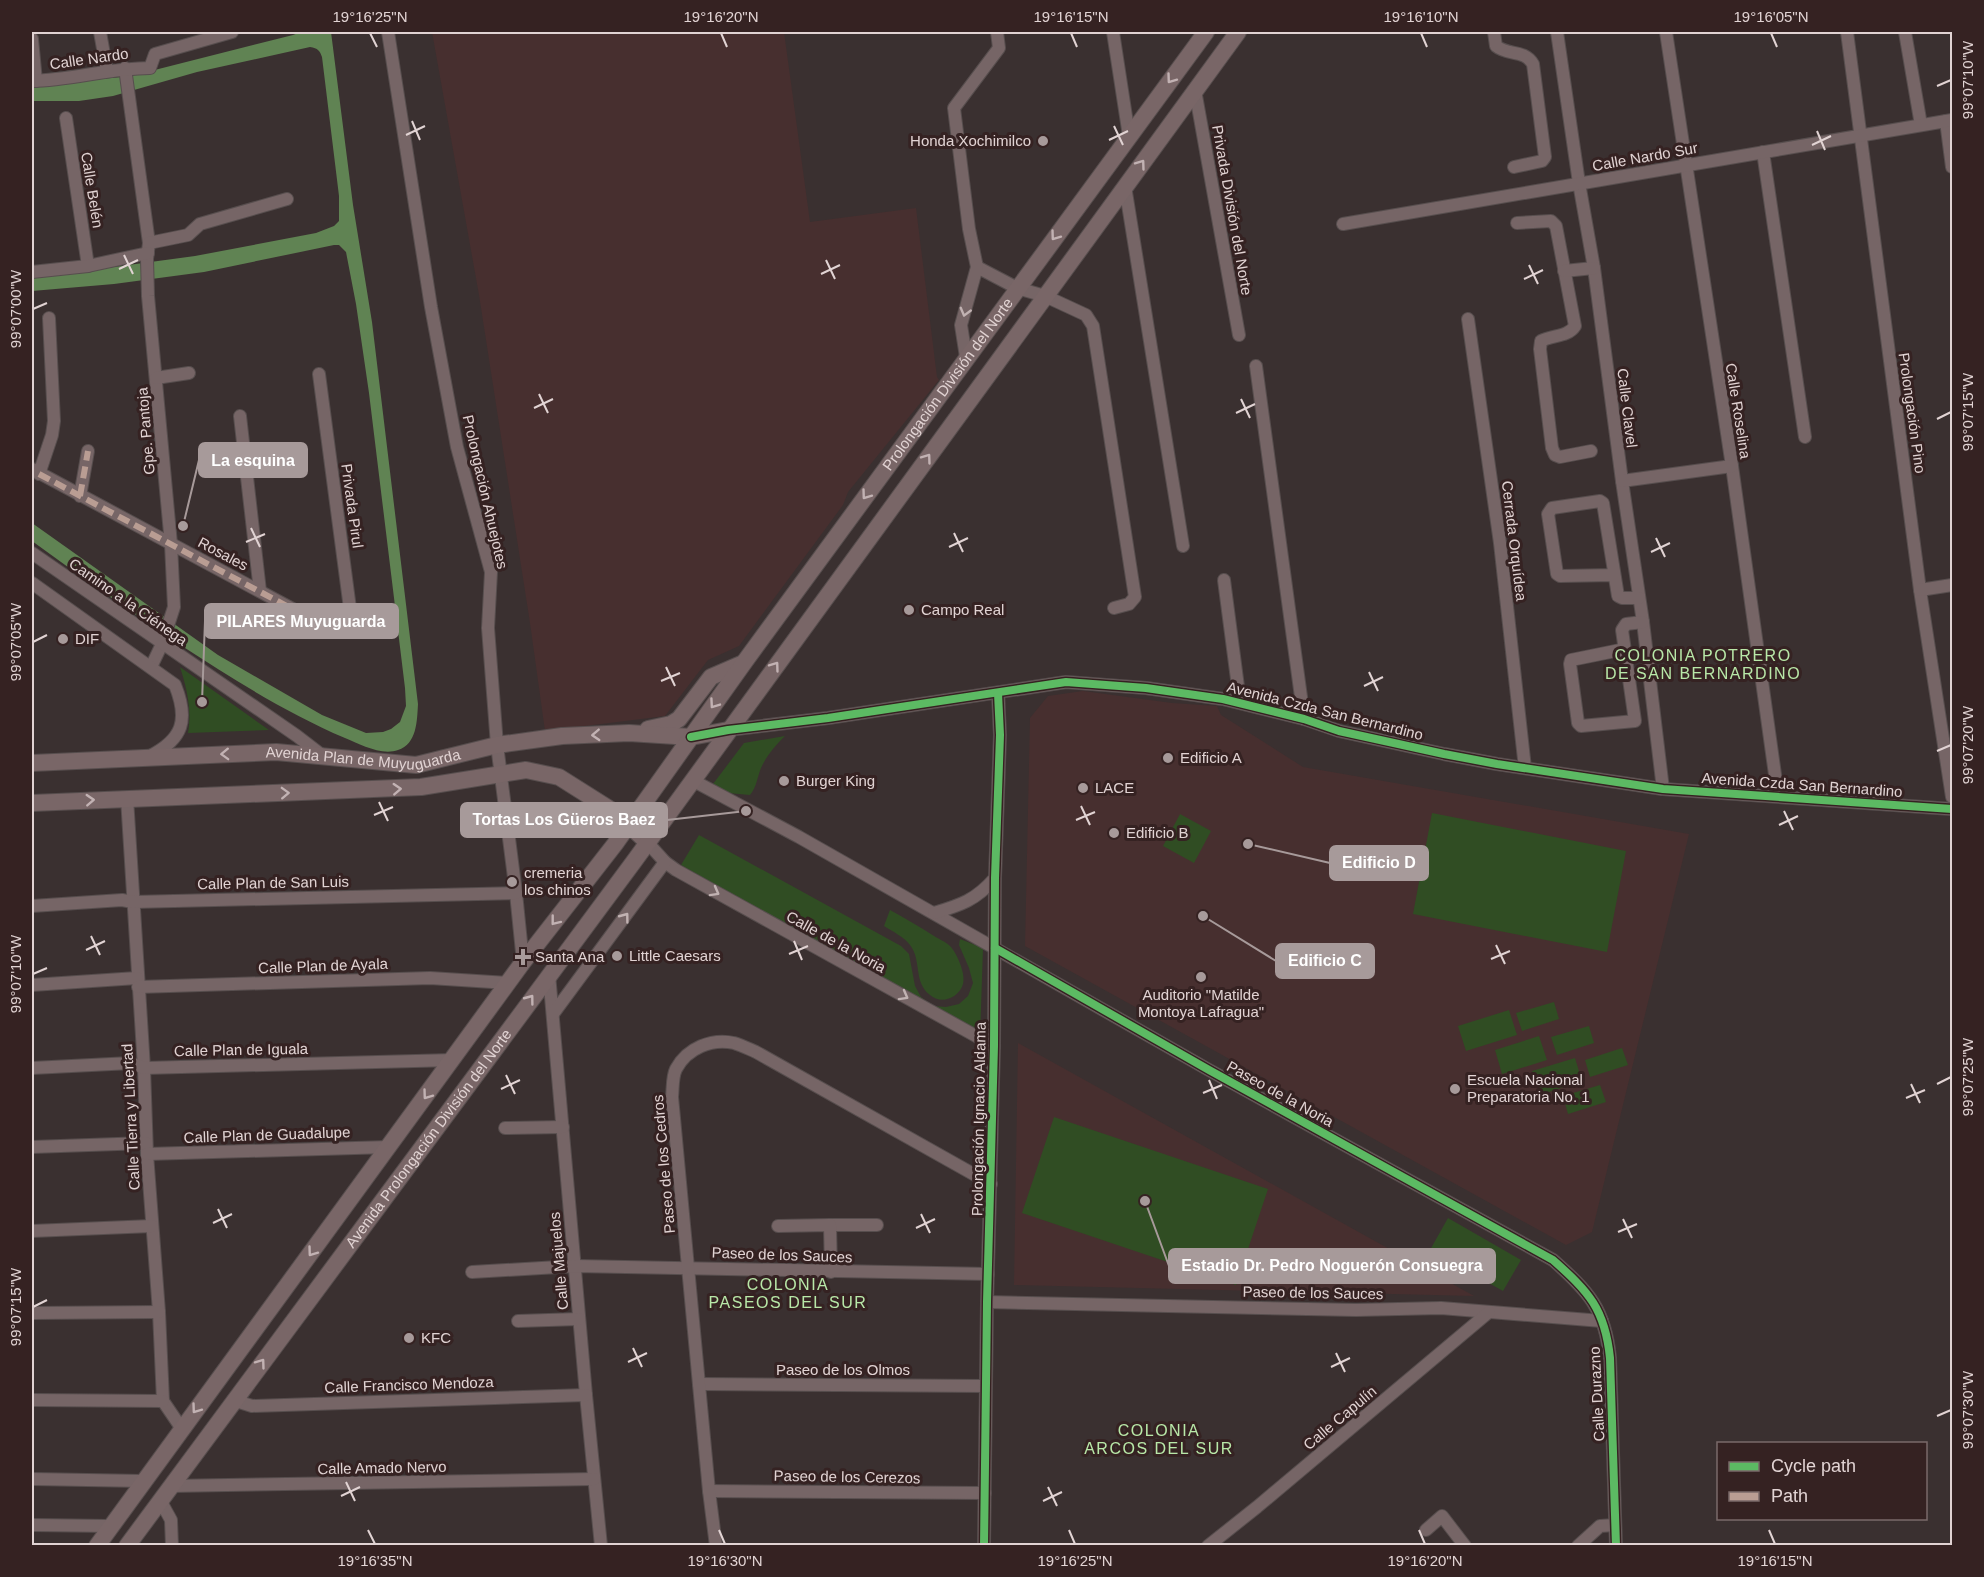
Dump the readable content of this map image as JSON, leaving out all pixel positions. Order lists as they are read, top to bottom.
{
  "streets": {
    "main road": ["Prolongación División del Norte", "Avenida Plan de Muyuguarda", "Avenida Prolongación División del Norte"],
    "street": [
      "Calle Nardo",
      "Calle Nardo Sur",
      "Calle Belén",
      "Privada División del Norte",
      "Calle Clavel",
      "Calle Roselina",
      "Prolongación Pino",
      "Gpe. Pantoja",
      "Prolongación Ahuejotes",
      "Privada Pirul",
      "Cerrada Orquídea",
      "Rosales",
      "Camino a la Ciénega",
      "Avenida Czda San Bernardino",
      "Calle Plan de San Luis",
      "Calle de la Noria",
      "Calle Plan de Ayala",
      "Calle Plan de Iguala",
      "Paseo de la Noria",
      "Calle Tierra y Libertad",
      "Prolongación Ignacio Aldama",
      "Calle Plan de Guadalupe",
      "Paseo de los Cedros",
      "Paseo de los Sauces",
      "Calle Majuelos",
      "Paseo de los Olmos",
      "Calle Francisco Mendoza",
      "Calle Durazno",
      "Calle Capulín",
      "Calle Amado Nervo",
      "Paseo de los Cerezos"
    ]
  },
  "crossings": [
    ["Calle Nardo", "Gpe. Pantoja"],
    ["Calle Nardo Sur", "Calle Clavel"],
    ["Calle Nardo Sur", "Calle Roselina"],
    ["Calle Nardo Sur", "Prolongación Pino"],
    ["Privada División del Norte", "Prolongación División del Norte"],
    ["Prolongación División del Norte", "Avenida Czda San Bernardino"],
    ["Prolongación División del Norte", "Avenida Plan de Muyuguarda"],
    ["Prolongación División del Norte", "Avenida Prolongación División del Norte"],
    ["Calle Clavel", "Avenida Czda San Bernardino"],
    ["Calle Roselina", "Avenida Czda San Bernardino"],
    ["Gpe. Pantoja", "Rosales"],
    ["Gpe. Pantoja", "Camino a la Ciénega"],
    ["Prolongación Ahuejotes", "Avenida Plan de Muyuguarda"],
    ["Prolongación Ahuejotes", "Calle Plan de San Luis"],
    ["Prolongación Ahuejotes", "Avenida Prolongación División del Norte"],
    ["Privada Pirul", "Rosales"],
    ["Cerrada Orquídea", "Avenida Czda San Bernardino"],
    ["Camino a la Ciénega", "Avenida Plan de Muyuguarda"],
    ["Avenida Czda San Bernardino", "Avenida Plan de Muyuguarda"],
    ["Avenida Czda San Bernardino", "Prolongación Ignacio Aldama"],
    ["Avenida Czda San Bernardino", "Avenida Prolongación División del Norte"],
    ["Avenida Plan de Muyuguarda", "Calle de la Noria"],
    ["Avenida Plan de Muyuguarda", "Calle Tierra y Libertad"],
    ["Avenida Plan de Muyuguarda", "Avenida Prolongación División del Norte"],
    ["Calle Plan de San Luis", "Calle Tierra y Libertad"],
    ["Calle de la Noria", "Prolongación Ignacio Aldama"],
    ["Calle de la Noria", "Avenida Prolongación División del Norte"],
    ["Calle Plan de Ayala", "Calle Tierra y Libertad"],
    ["Calle Plan de Ayala", "Avenida Prolongación División del Norte"],
    ["Calle Plan de Iguala", "Calle Tierra y Libertad"],
    ["Calle Plan de Iguala", "Avenida Prolongación División del Norte"],
    ["Paseo de la Noria", "Prolongación Ignacio Aldama"],
    ["Paseo de la Noria", "Calle Durazno"],
    ["Calle Tierra y Libertad", "Calle Plan de Guadalupe"],
    ["Prolongación Ignacio Aldama", "Paseo de los Cedros"],
    ["Prolongación Ignacio Aldama", "Paseo de los Sauces"],
    ["Prolongación Ignacio Aldama", "Paseo de los Olmos"],
    ["Prolongación Ignacio Aldama", "Paseo de los Cerezos"],
    ["Calle Plan de Guadalupe", "Avenida Prolongación División del Norte"],
    ["Avenida Prolongación División del Norte", "Calle Majuelos"],
    ["Avenida Prolongación División del Norte", "Calle Francisco Mendoza"],
    ["Avenida Prolongación División del Norte", "Calle Amado Nervo"],
    ["Paseo de los Cedros", "Paseo de los Sauces"],
    ["Paseo de los Cedros", "Paseo de los Olmos"],
    ["Paseo de los Cedros", "Paseo de los Cerezos"],
    ["Paseo de los Sauces", "Calle Majuelos"],
    ["Paseo de los Sauces", "Calle Durazno"],
    ["Paseo de los Sauces", "Calle Capulín"],
    ["Calle Majuelos", "Calle Francisco Mendoza"],
    ["Calle Majuelos", "Calle Amado Nervo"]
  ],
  "districts": ["COLONIA POTRERO DE SAN BERNARDINO", "COLONIA PASEOS DEL SUR", "COLONIA ARCOS DEL SUR"],
  "places": {
    "other": [
      "Honda Xochimilco",
      "La esquina",
      "Campo Real",
      "DIF",
      "PILARES Muyuguarda",
      "Edificio A",
      "Burger King",
      "LACE",
      "Tortas Los Güeros Baez",
      "Edificio B",
      "Edificio D",
      "cremeria los chinos",
      "Edificio C",
      "Little Caesars",
      "Auditorio \"Matilde Montoya Lafragua\"",
      "Escuela Nacional Preparatoria No. 1",
      "Estadio Dr. Pedro Noguerón Consuegra",
      "KFC"
    ],
    "health": ["Santa Ana"]
  },
  "legend": ["Cycle path", "Path"],
  "coordinates": [
    "19°16'25\"N",
    "19°16'20\"N",
    "19°16'15\"N",
    "19°16'10\"N",
    "19°16'05\"N",
    "99°07'10\"W",
    "99°07'00\"W",
    "99°07'15\"W",
    "99°07'05\"W",
    "99°07'20\"W",
    "99°07'25\"W",
    "99°07'30\"W",
    "19°16'35\"N",
    "19°16'30\"N"
  ]
}
